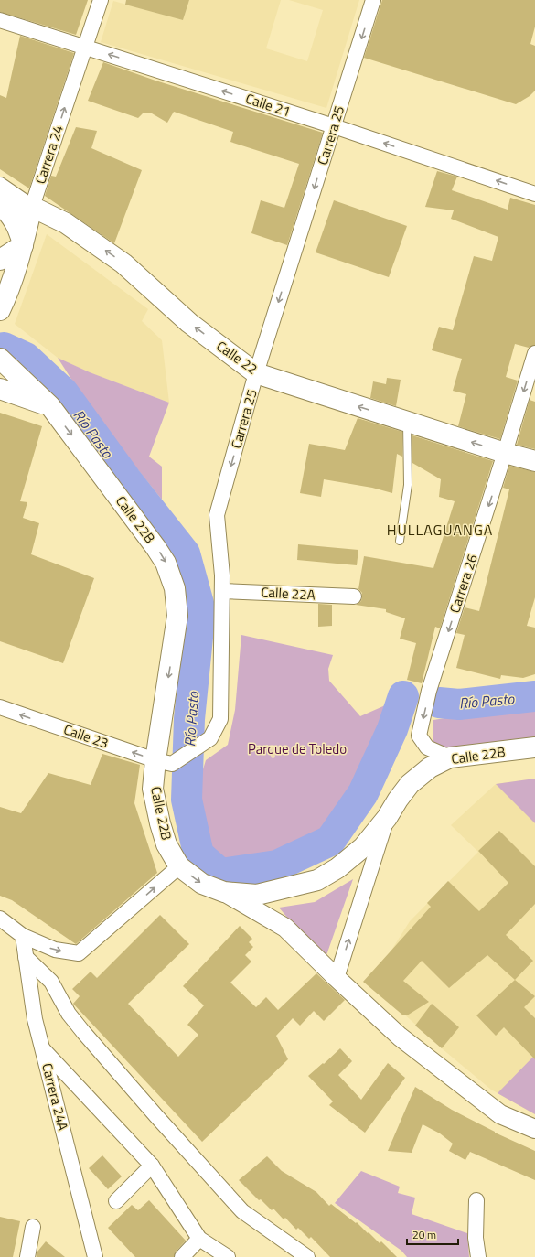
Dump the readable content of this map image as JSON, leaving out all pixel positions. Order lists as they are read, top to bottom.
{
  "streets": {
    "main road": ["Carrera 24", "Calle 22", "Calle 22B"],
    "street": [
      "Calle 21",
      "Carrera 25",
      "Carrera 26",
      "Calle 22A",
      "Calle 23",
      "Carrera 24A"
    ]
  },
  "crossings": [
    ["Calle 21", "Carrera 25"],
    ["Calle 21", "Carrera 24"],
    ["Carrera 25", "Calle 22"],
    ["Carrera 25", "Calle 22B"],
    ["Carrera 25", "Calle 22A"],
    ["Carrera 25", "Calle 23"],
    ["Carrera 24", "Calle 22"],
    ["Calle 22", "Carrera 26"],
    ["Calle 22B", "Carrera 26"],
    ["Calle 22B", "Calle 23"]
  ],
  "one_way": [
    "Calle 21",
    "Carrera 25",
    "Carrera 24",
    "Calle 22",
    "Calle 22B",
    "Carrera 26",
    "Calle 23"
  ],
  "districts": ["HULLAGUANGA"],
  "water": ["Río Pasto"],
  "parks": ["Parque de Toledo"],
  "scale_bar": "20 m"
}
